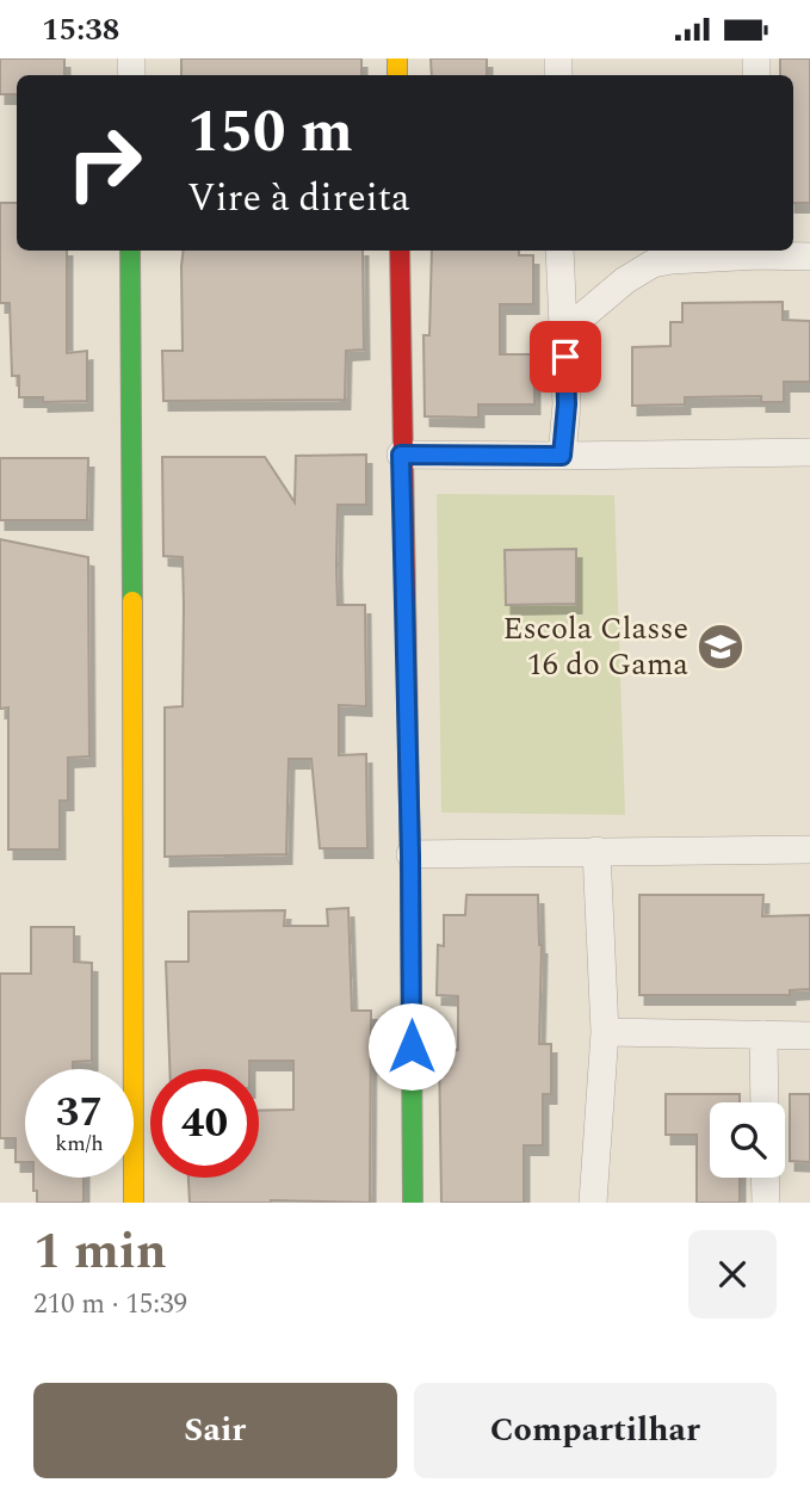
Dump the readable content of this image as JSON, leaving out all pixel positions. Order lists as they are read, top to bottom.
{
  "places": {
    "school or university": ["Escola Classe 16 do Gama"]
  },
  "page": {
    "status": "15:38",
    "turn": ["150 m", "Vire à direita"],
    "speed": "37 km/h",
    "limit": "40",
    "heading": ["1 min", "210 m · 15:39"],
    "buttons": ["Sair", "Compartilhar"]
  }
}
